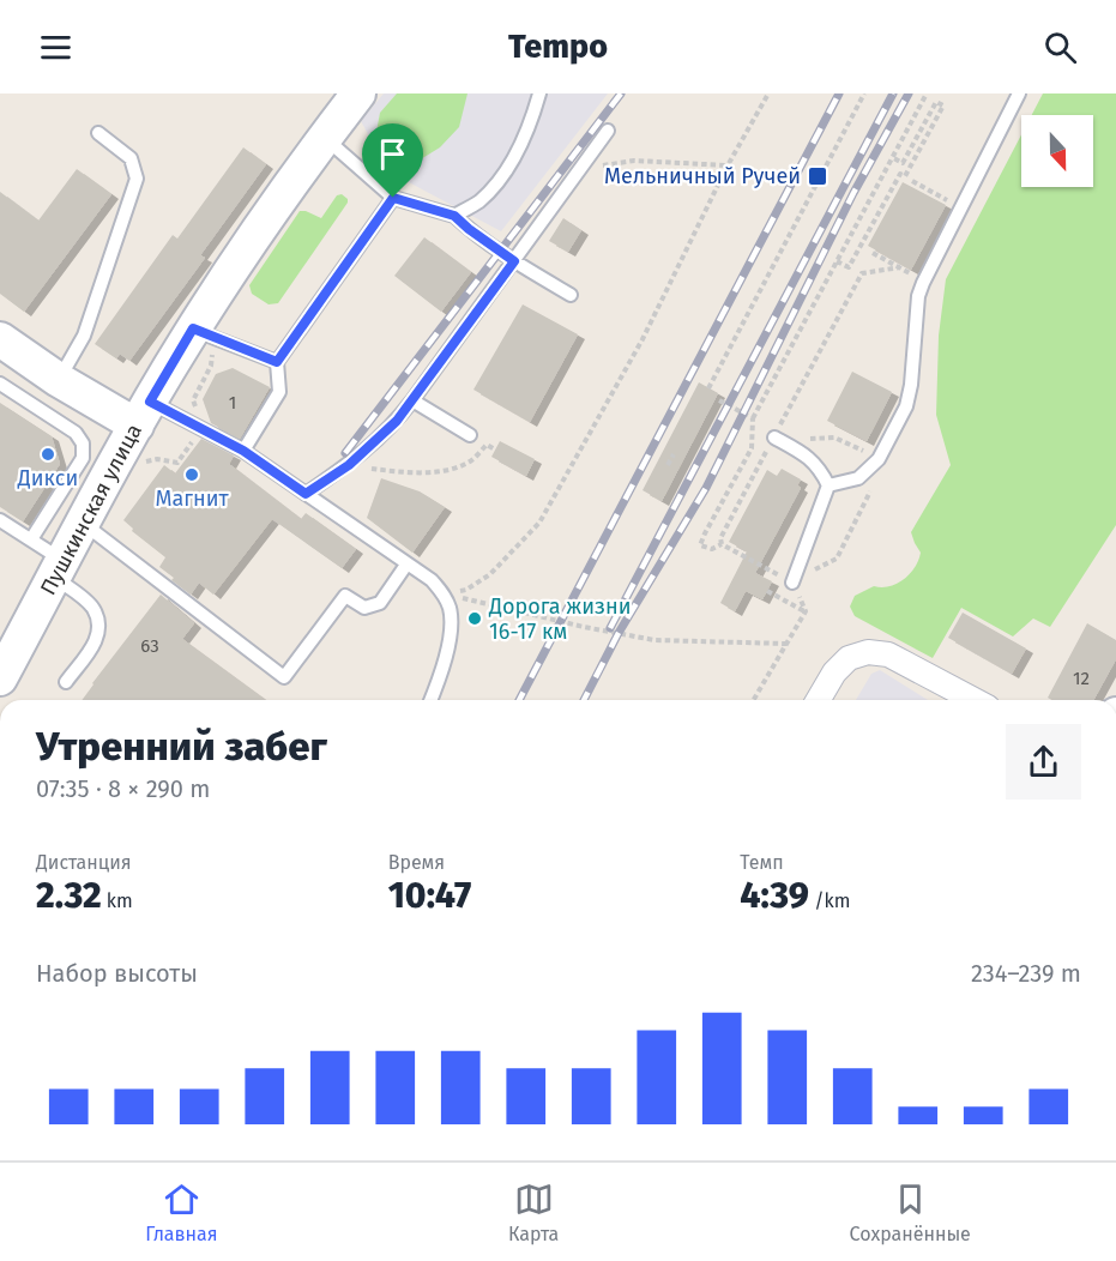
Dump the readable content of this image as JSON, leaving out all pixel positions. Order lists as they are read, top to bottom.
{
  "streets": {
    "street": ["Пушкинская улица"]
  },
  "places": {
    "transit": ["Мельничный Ручей"],
    "other": ["Дикси", "Магнит", "Дорога жизни 16-17 км"]
  },
  "house_numbers": ["1", "63", "12"],
  "north": "bottom",
  "page": {
    "header": "Tempo",
    "heading": ["Утренний забег", "07:35 · 8 × 290 m"],
    "stats": [
      ["Дистанция", "2.32 km"],
      ["Время", "10:47"],
      ["Темп", "4:39 /km"]
    ],
    "chart": ["Набор высоты", "234–239 m"],
    "tabs": ["Главная", "Карта", "Сохранённые"]
  }
}
